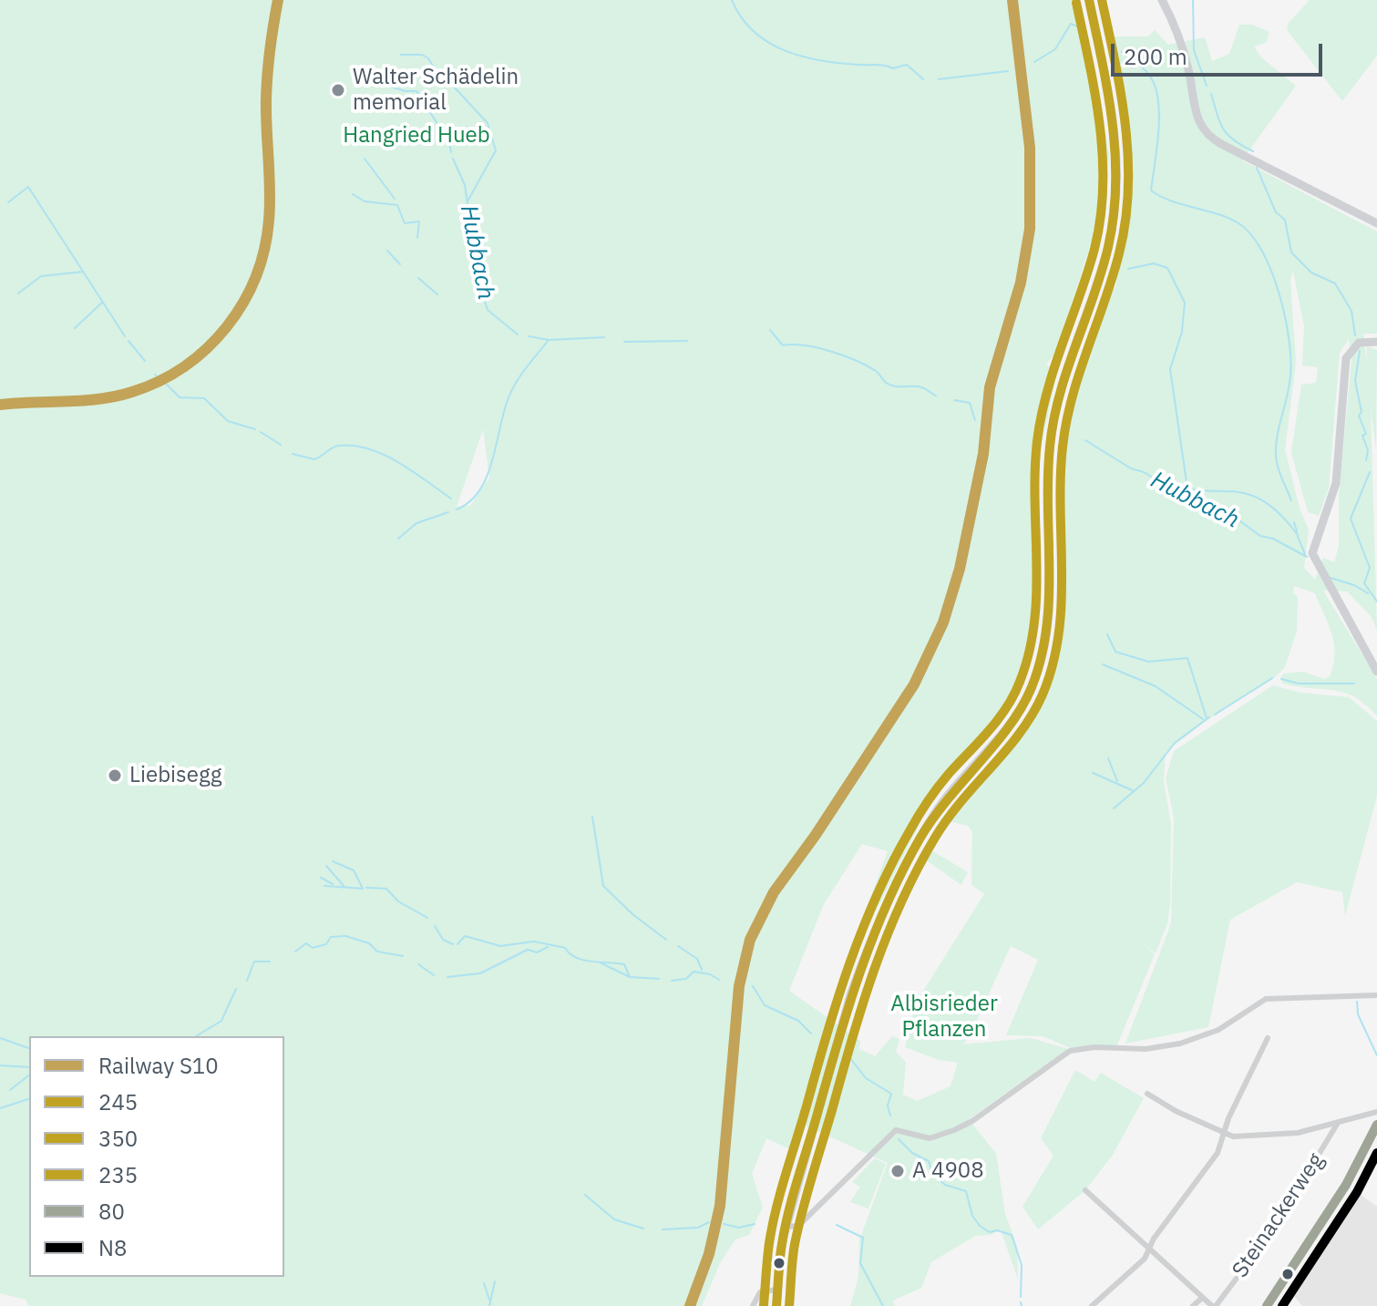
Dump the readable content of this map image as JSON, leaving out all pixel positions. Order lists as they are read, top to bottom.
{
  "streets": {
    "street": ["Steinackerweg"]
  },
  "water": ["Hubbach"],
  "parks": ["Hangried Hueb", "Albisrieder Pflanzen"],
  "places": ["Walter Schädelin memorial", "Liebisegg", "A 4908"],
  "lines": [
    "rail line S10",
    "transit line 245",
    "transit line 350",
    "transit line 235",
    "transit line 80",
    "transit line N8"
  ],
  "legend": [
    "Railway S10",
    "245",
    "350",
    "235",
    "80",
    "N8"
  ],
  "scale_bar": "200 m"
}
